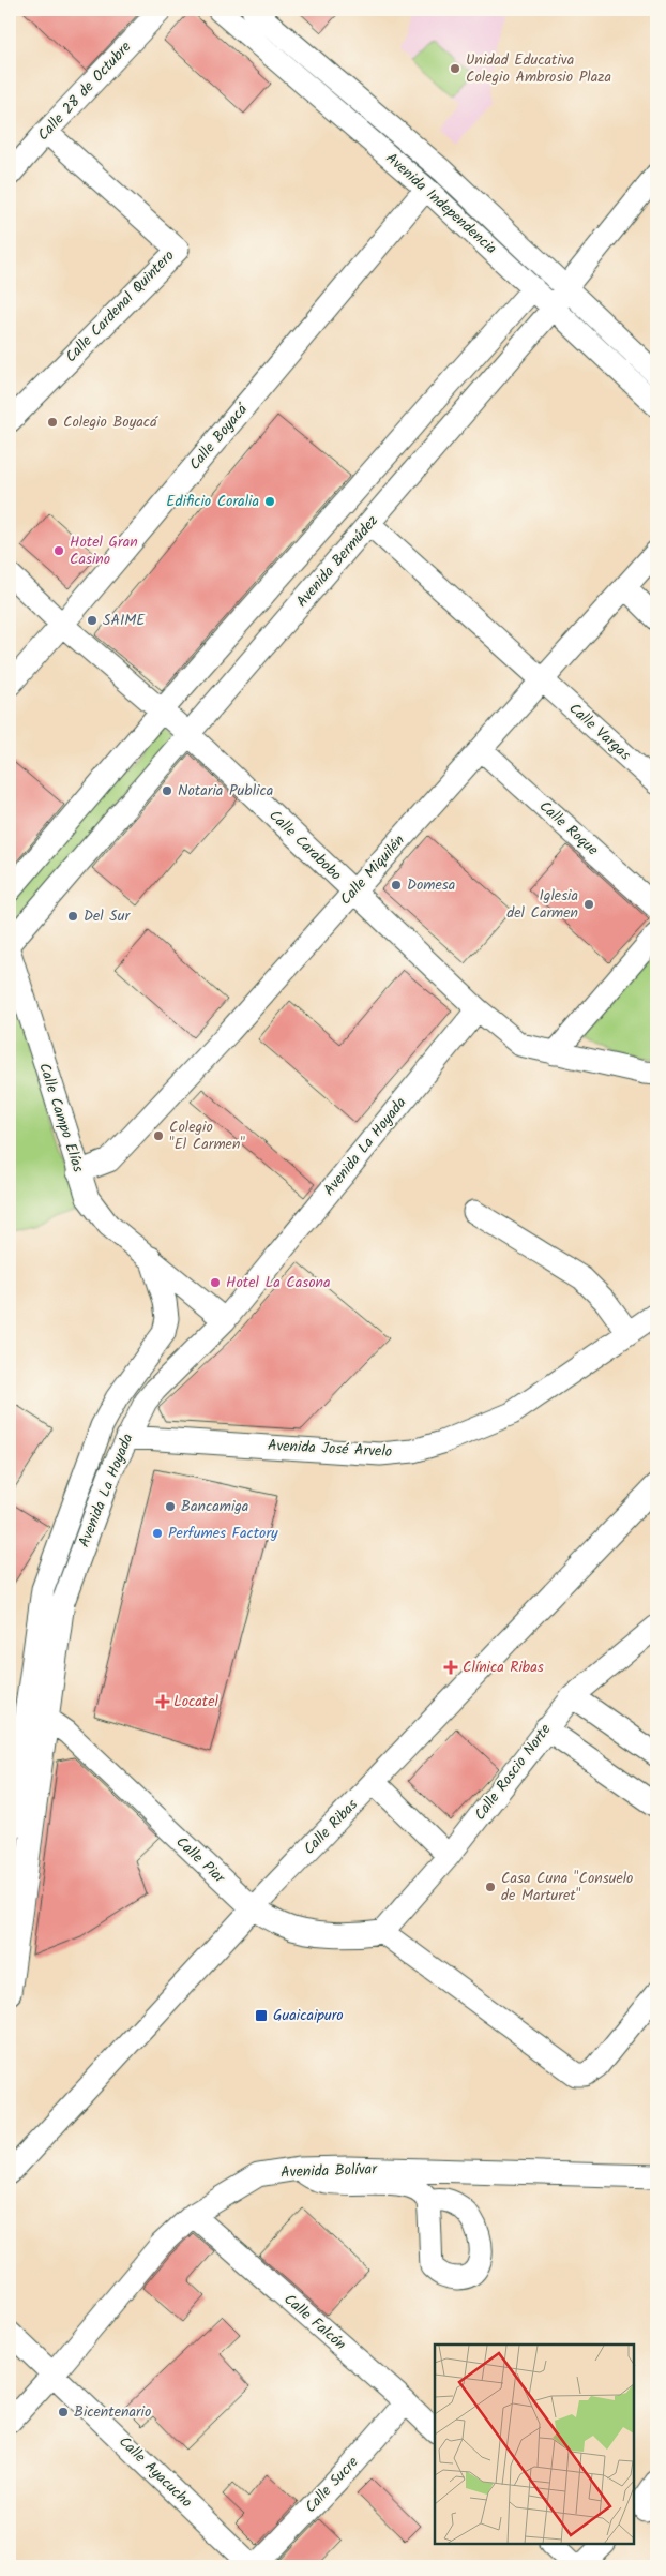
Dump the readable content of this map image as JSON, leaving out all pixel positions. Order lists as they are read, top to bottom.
{
  "streets": {
    "street": [
      "Calle 28 de Octubre",
      "Avenida Independencia",
      "Calle Cardenal Quintero",
      "Calle Boyacá",
      "Avenida Bermúdez",
      "Calle Vargas",
      "Calle Roque",
      "Calle Carabobo",
      "Calle Miquilén",
      "Calle Campo Elías",
      "Avenida La Hoyada",
      "Avenida José Arvelo",
      "Calle Roscio Norte",
      "Calle Ribas",
      "Calle Piar",
      "Avenida Bolívar",
      "Calle Falcón",
      "Calle Ayacucho",
      "Calle Sucre"
    ]
  },
  "crossings": [
    ["Calle 28 de Octubre", "Calle Cardenal Quintero"],
    ["Avenida Independencia", "Calle Boyacá"],
    ["Avenida Independencia", "Avenida Bermúdez"],
    ["Calle Boyacá", "Calle Carabobo"],
    ["Avenida Bermúdez", "Calle Vargas"],
    ["Avenida Bermúdez", "Calle Carabobo"],
    ["Calle Vargas", "Calle Miquilén"],
    ["Calle Roque", "Calle Miquilén"],
    ["Calle Carabobo", "Calle Miquilén"],
    ["Calle Carabobo", "Avenida La Hoyada"],
    ["Calle Miquilén", "Calle Campo Elías"],
    ["Calle Campo Elías", "Avenida La Hoyada"],
    ["Avenida La Hoyada", "Avenida José Arvelo"],
    ["Avenida La Hoyada", "Calle Piar"],
    ["Calle Roscio Norte", "Calle Piar"],
    ["Calle Ribas", "Calle Piar"],
    ["Avenida Bolívar", "Calle Falcón"],
    ["Avenida Bolívar", "Calle Ayacucho"],
    ["Calle Falcón", "Calle Sucre"],
    ["Calle Ayacucho", "Calle Sucre"]
  ],
  "places": {
    "other": [
      "Unidad Educativa Colegio Ambrosio Plaza",
      "Colegio Boyacá",
      "Edificio Coralia",
      "Hotel Gran Casino",
      "SAIME",
      "Notaria Publica",
      "Domesa",
      "Iglesia del Carmen",
      "Del Sur",
      "Colegio \"El Carmen\"",
      "Hotel La Casona",
      "Bancamiga",
      "Perfumes Factory",
      "Casa Cuna \"Consuelo de Marturet\"",
      "Bicentenario"
    ],
    "health": ["Clínica Ribas", "Locatel"],
    "transit": ["Guaicaipuro"]
  }
}
